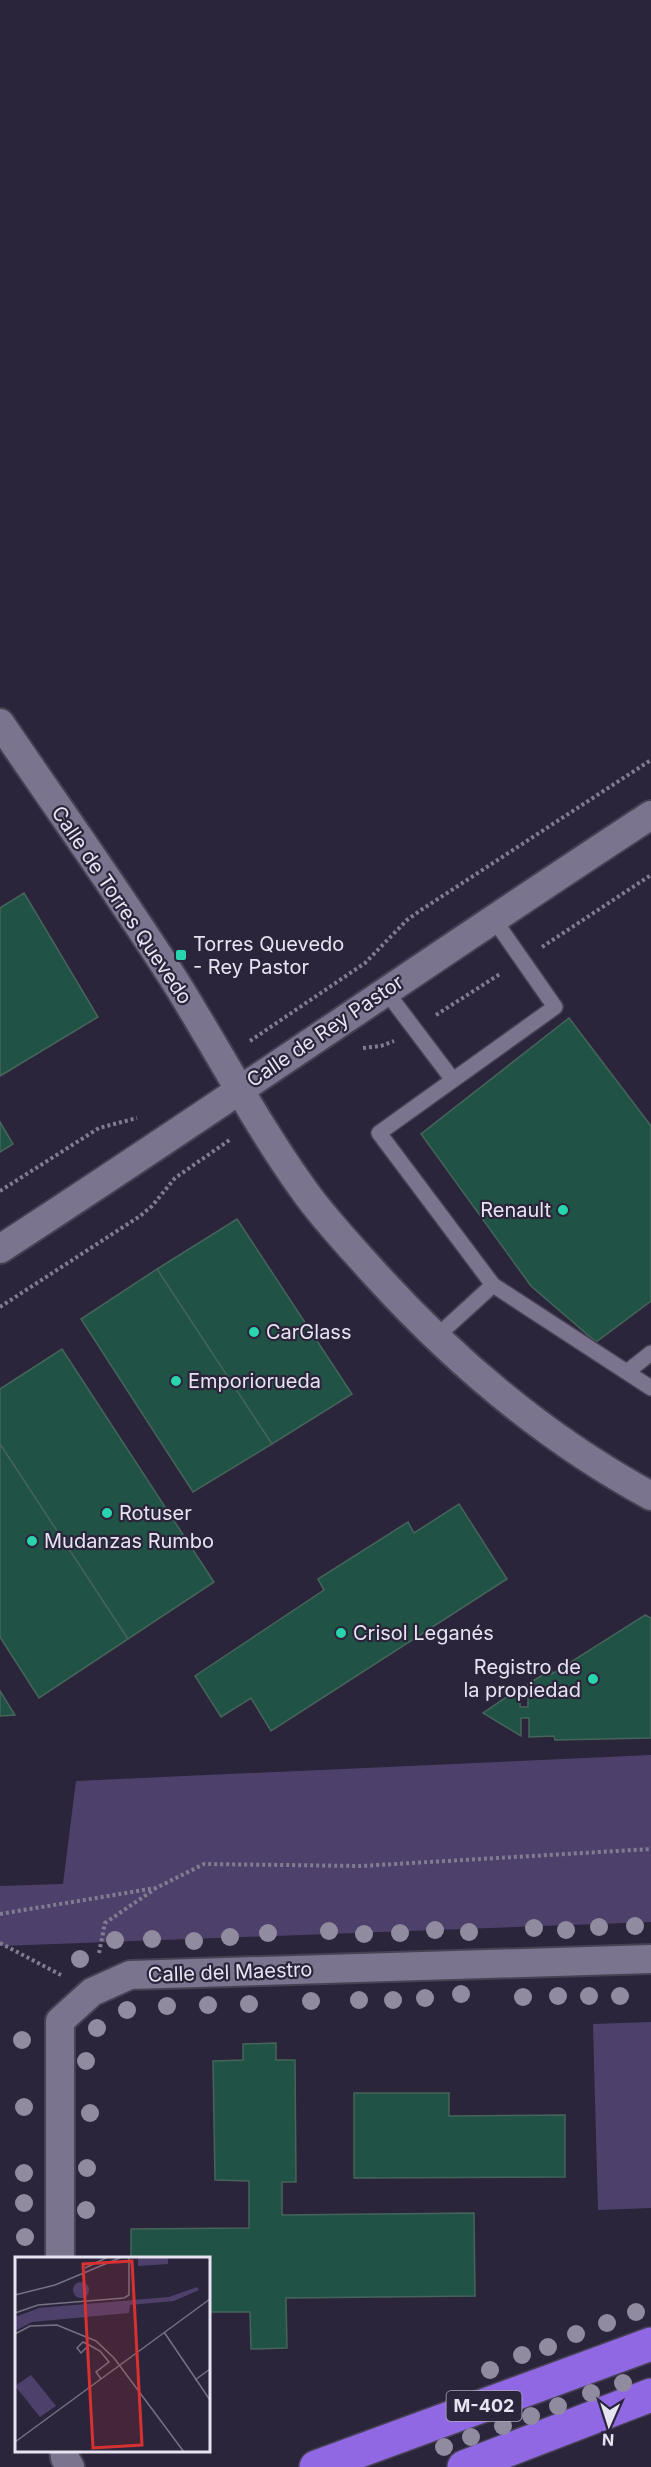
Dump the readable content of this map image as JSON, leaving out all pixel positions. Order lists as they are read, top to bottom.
{
  "streets": {
    "highway": ["M-402"],
    "street": ["Calle de Torres Quevedo", "Calle de Rey Pastor", "Calle del Maestro"]
  },
  "crossings": [
    ["Calle de Torres Quevedo", "Calle de Rey Pastor"]
  ],
  "places": {
    "transit": ["Torres Quevedo - Rey Pastor"],
    "other": [
      "Renault",
      "CarGlass",
      "Emporiorueda",
      "Rotuser",
      "Mudanzas Rumbo",
      "Crisol Leganés",
      "Registro de la propiedad"
    ]
  },
  "north": "bottom"
}
